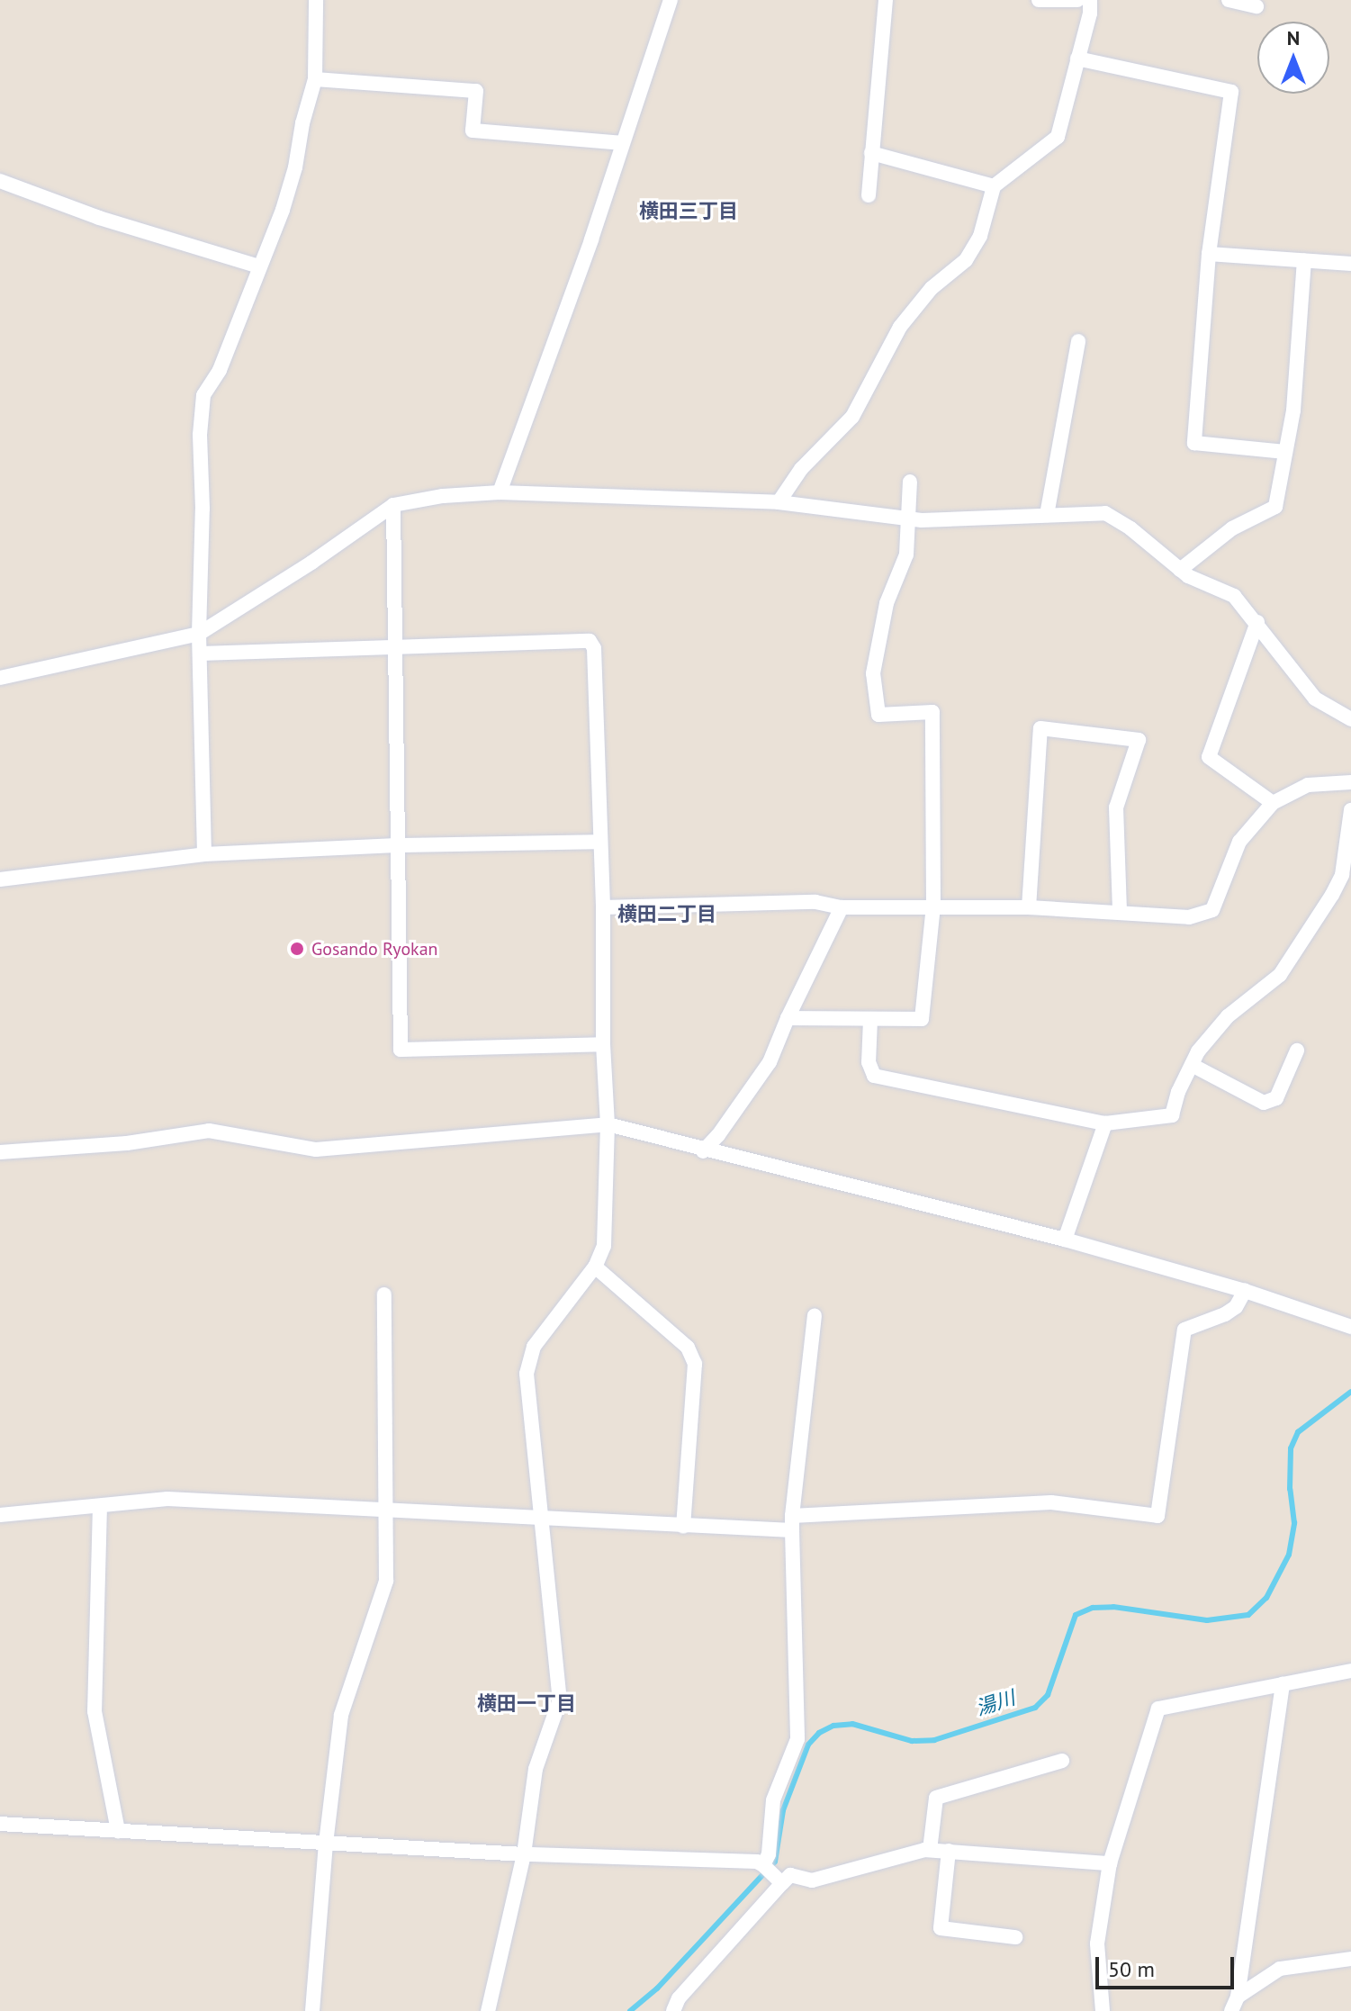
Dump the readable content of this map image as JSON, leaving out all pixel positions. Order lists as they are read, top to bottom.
{
  "districts": ["横田三丁目", "横田二丁目", "横田一丁目"],
  "water": ["湯川"],
  "places": ["Gosando Ryokan"],
  "scale_bar": "50 m",
  "north": "top"
}
